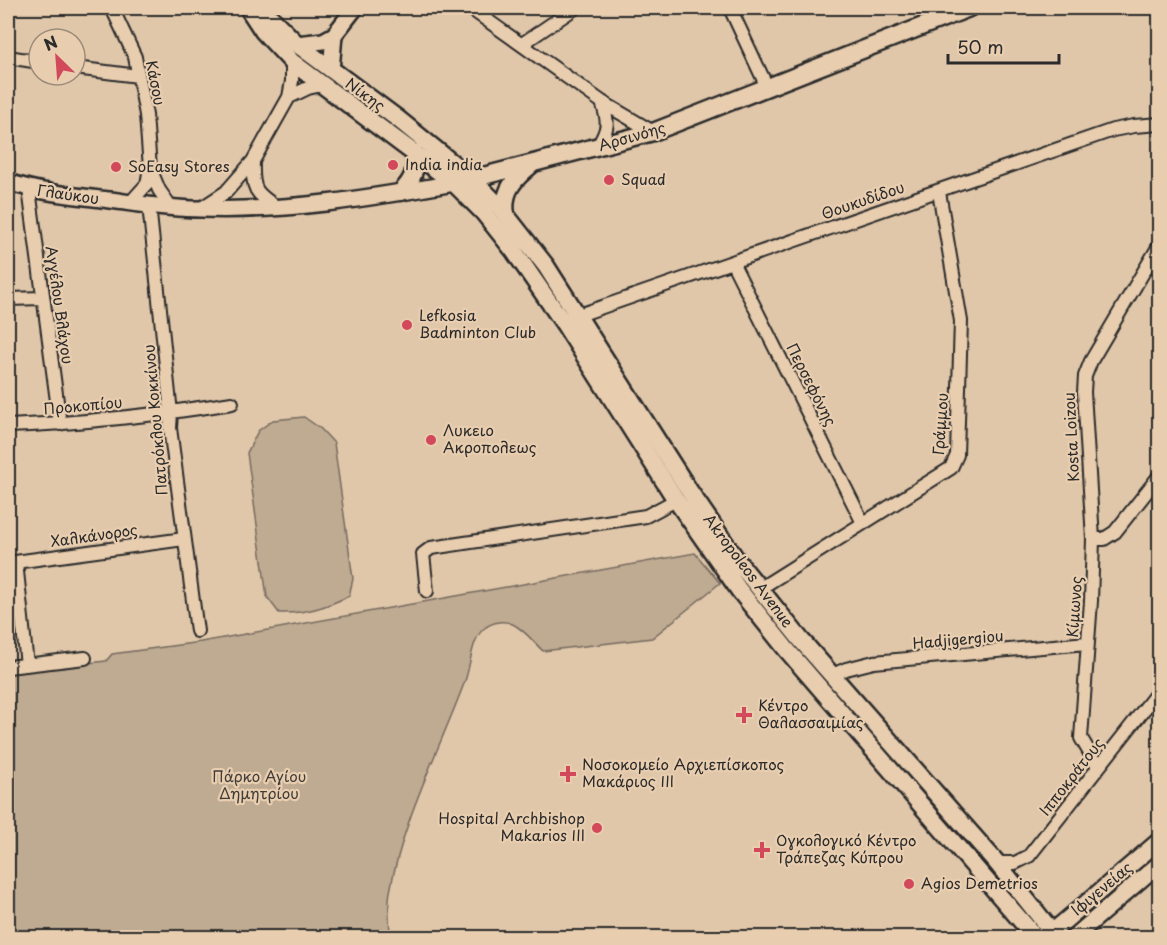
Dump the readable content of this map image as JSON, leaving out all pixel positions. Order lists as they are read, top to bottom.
{
  "streets": {
    "main road": ["Νίκης", "Αρσινόης", "Akropoleos Avenue"],
    "street": [
      "Κάσου",
      "Γλαύκου",
      "Θουκυδίδου",
      "Αγγέλου Βλάχου",
      "Περσεφόνης",
      "Προκοπίου",
      "Πατρόκλου Κοκκίνου",
      "Γράμμου",
      "Kosta Loizou",
      "Χαλκάνορος",
      "Κίμωνος",
      "Hadjigergiou",
      "Ιπποκράτους",
      "Ιφιγενείας"
    ]
  },
  "crossings": [
    ["Κάσου", "Γλαύκου"],
    ["Νίκης", "Αρσινόης"],
    ["Νίκης", "Akropoleos Avenue"],
    ["Αρσινόης", "Akropoleos Avenue"],
    ["Γλαύκου", "Αγγέλου Βλάχου"],
    ["Γλαύκου", "Πατρόκλου Κοκκίνου"],
    ["Θουκυδίδου", "Περσεφόνης"],
    ["Θουκυδίδου", "Γράμμου"],
    ["Θουκυδίδου", "Akropoleos Avenue"],
    ["Αγγέλου Βλάχου", "Προκοπίου"],
    ["Περσεφόνης", "Γράμμου"],
    ["Προκοπίου", "Πατρόκλου Κοκκίνου"],
    ["Πατρόκλου Κοκκίνου", "Χαλκάνορος"],
    ["Γράμμου", "Akropoleos Avenue"],
    ["Kosta Loizou", "Κίμωνος"],
    ["Akropoleos Avenue", "Hadjigergiou"],
    ["Akropoleos Avenue", "Ιπποκράτους"],
    ["Akropoleos Avenue", "Ιφιγενείας"],
    ["Κίμωνος", "Hadjigergiou"],
    ["Κίμωνος", "Ιπποκράτους"]
  ],
  "parks": ["Πάρκο Αγίου Δημητρίου"],
  "places": {
    "other": [
      "India india",
      "SoEasy Stores",
      "Squad",
      "Lefkosia Badminton Club",
      "Λυκειο Ακροπολεως",
      "Hospital Archbishop Makarios III",
      "Agios Demetrios"
    ],
    "health": ["Κέντρο Θαλασσαιμίας", "Νοσοκομείο Αρχιεπίσκοπος Μακάριος ΙΙΙ", "Ογκολογικό Κέντρο Τράπεζας Κύπρου"]
  },
  "scale_bar": "50 m",
  "north": "top left"
}
